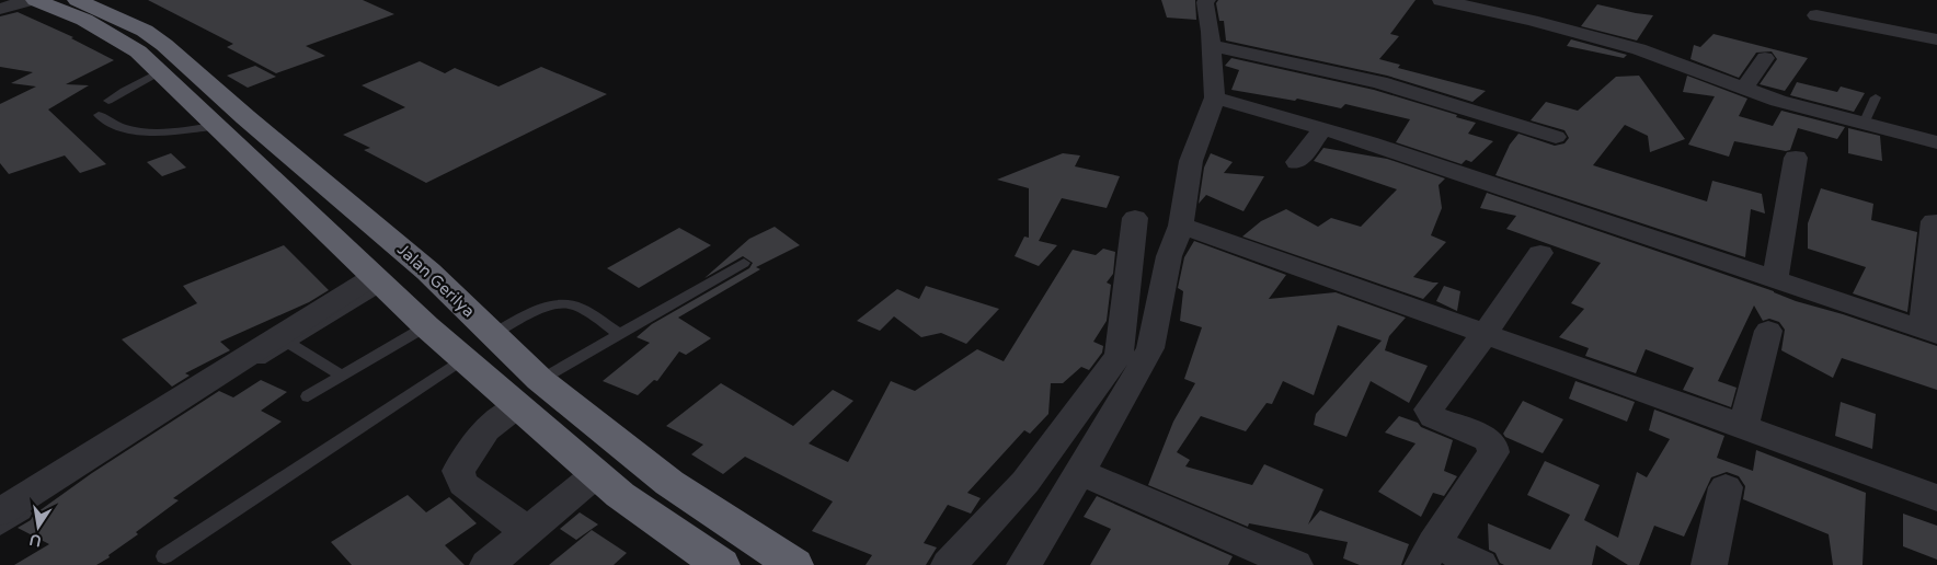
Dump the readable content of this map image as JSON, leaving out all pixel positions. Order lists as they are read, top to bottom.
{
  "streets": {
    "highway": ["Jalan Gerilya"]
  },
  "north": "bottom"
}
